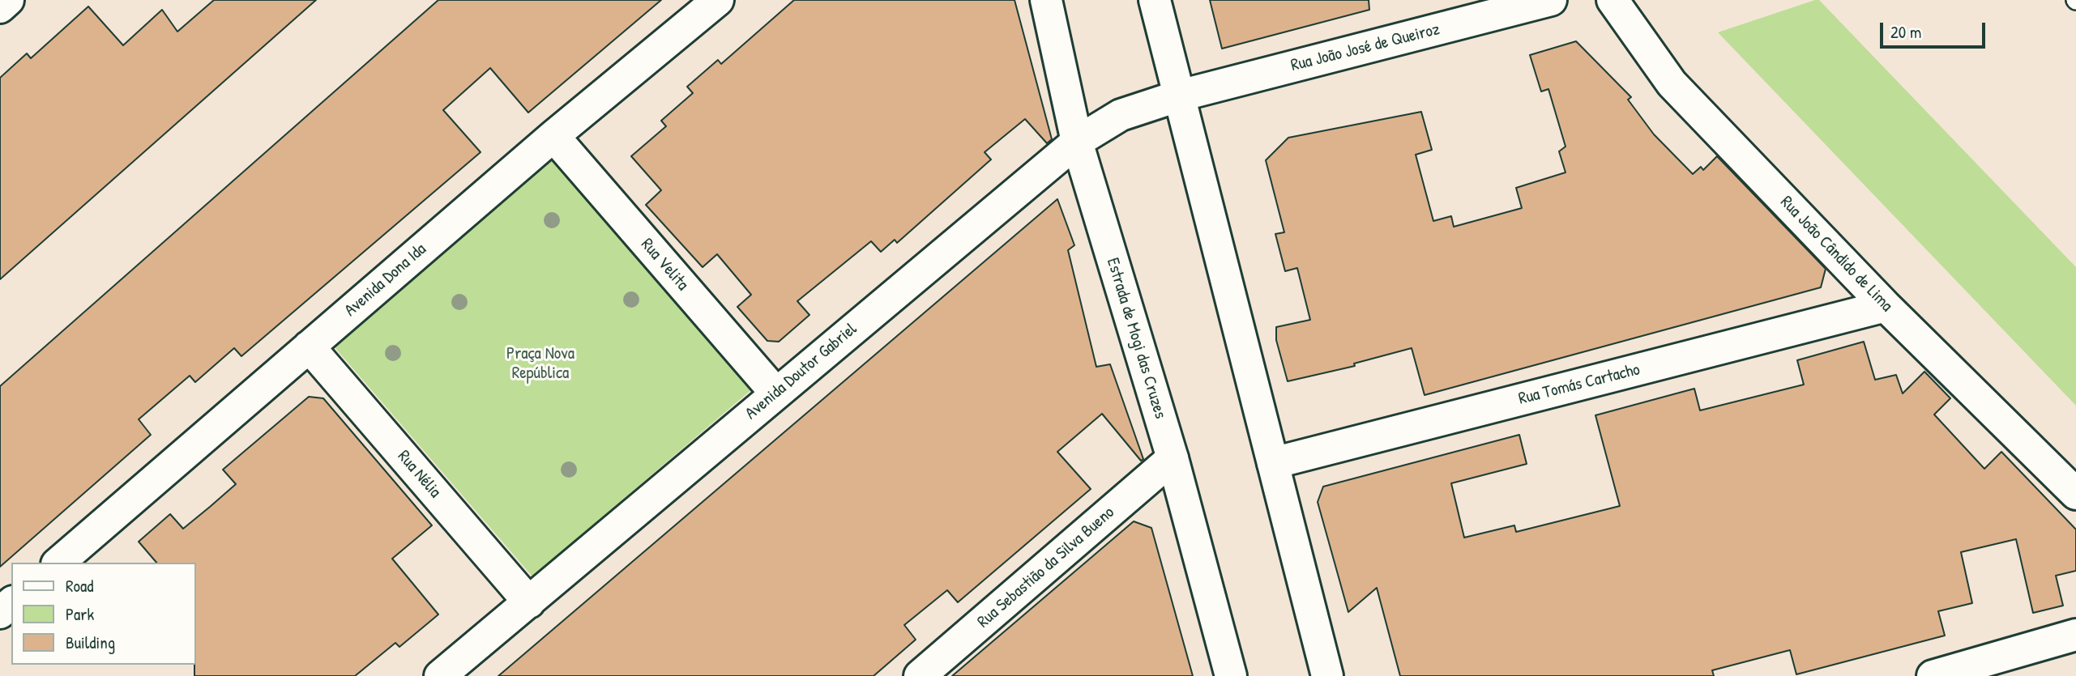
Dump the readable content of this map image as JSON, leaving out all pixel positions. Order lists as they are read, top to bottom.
{
  "streets": {
    "street": [
      "Rua João José de Queiroz",
      "Rua João Cândido de Lima",
      "Rua Velita",
      "Avenida Dona Ida",
      "Estrada de Mogi das Cruzes",
      "Avenida Doutor Gabriel",
      "Rua Tomás Cartacho",
      "Rua Nélia",
      "Rua Sebastião da Silva Bueno"
    ]
  },
  "crossings": [
    ["Rua João José de Queiroz", "Avenida Doutor Gabriel"],
    ["Rua João Cândido de Lima", "Rua Tomás Cartacho"],
    ["Rua Velita", "Avenida Dona Ida"],
    ["Rua Velita", "Avenida Doutor Gabriel"],
    ["Avenida Dona Ida", "Rua Nélia"],
    ["Estrada de Mogi das Cruzes", "Avenida Doutor Gabriel"],
    ["Estrada de Mogi das Cruzes", "Rua Sebastião da Silva Bueno"],
    ["Avenida Doutor Gabriel", "Rua Nélia"]
  ],
  "parks": ["Praça Nova República"],
  "legend": ["Road", "Park", "Building"],
  "scale_bar": "20 m"
}
